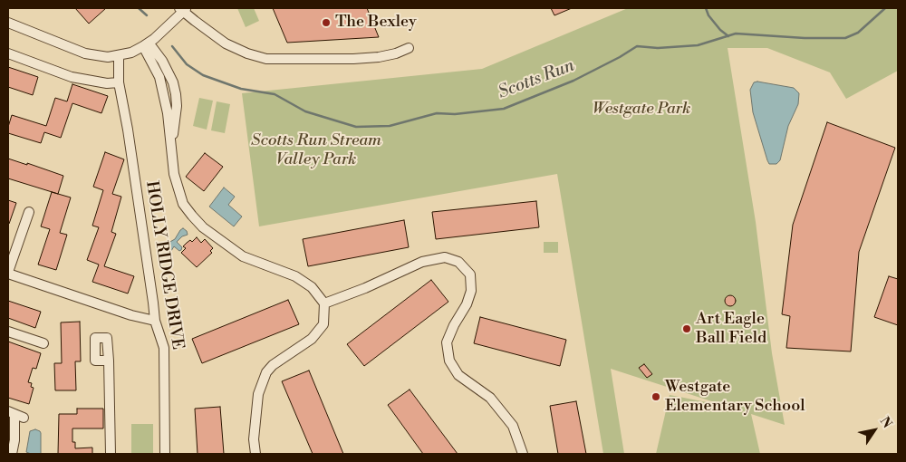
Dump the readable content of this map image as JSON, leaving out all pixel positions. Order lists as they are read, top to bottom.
{
  "streets": {
    "street": ["HOLLY RIDGE DRIVE"]
  },
  "water": ["Scotts Run"],
  "parks": ["Westgate Park", "Scotts Run Stream Valley Park"],
  "places": ["The Bexley", "Art Eagle Ball Field", "Westgate Elementary School"],
  "north": "top right"
}
